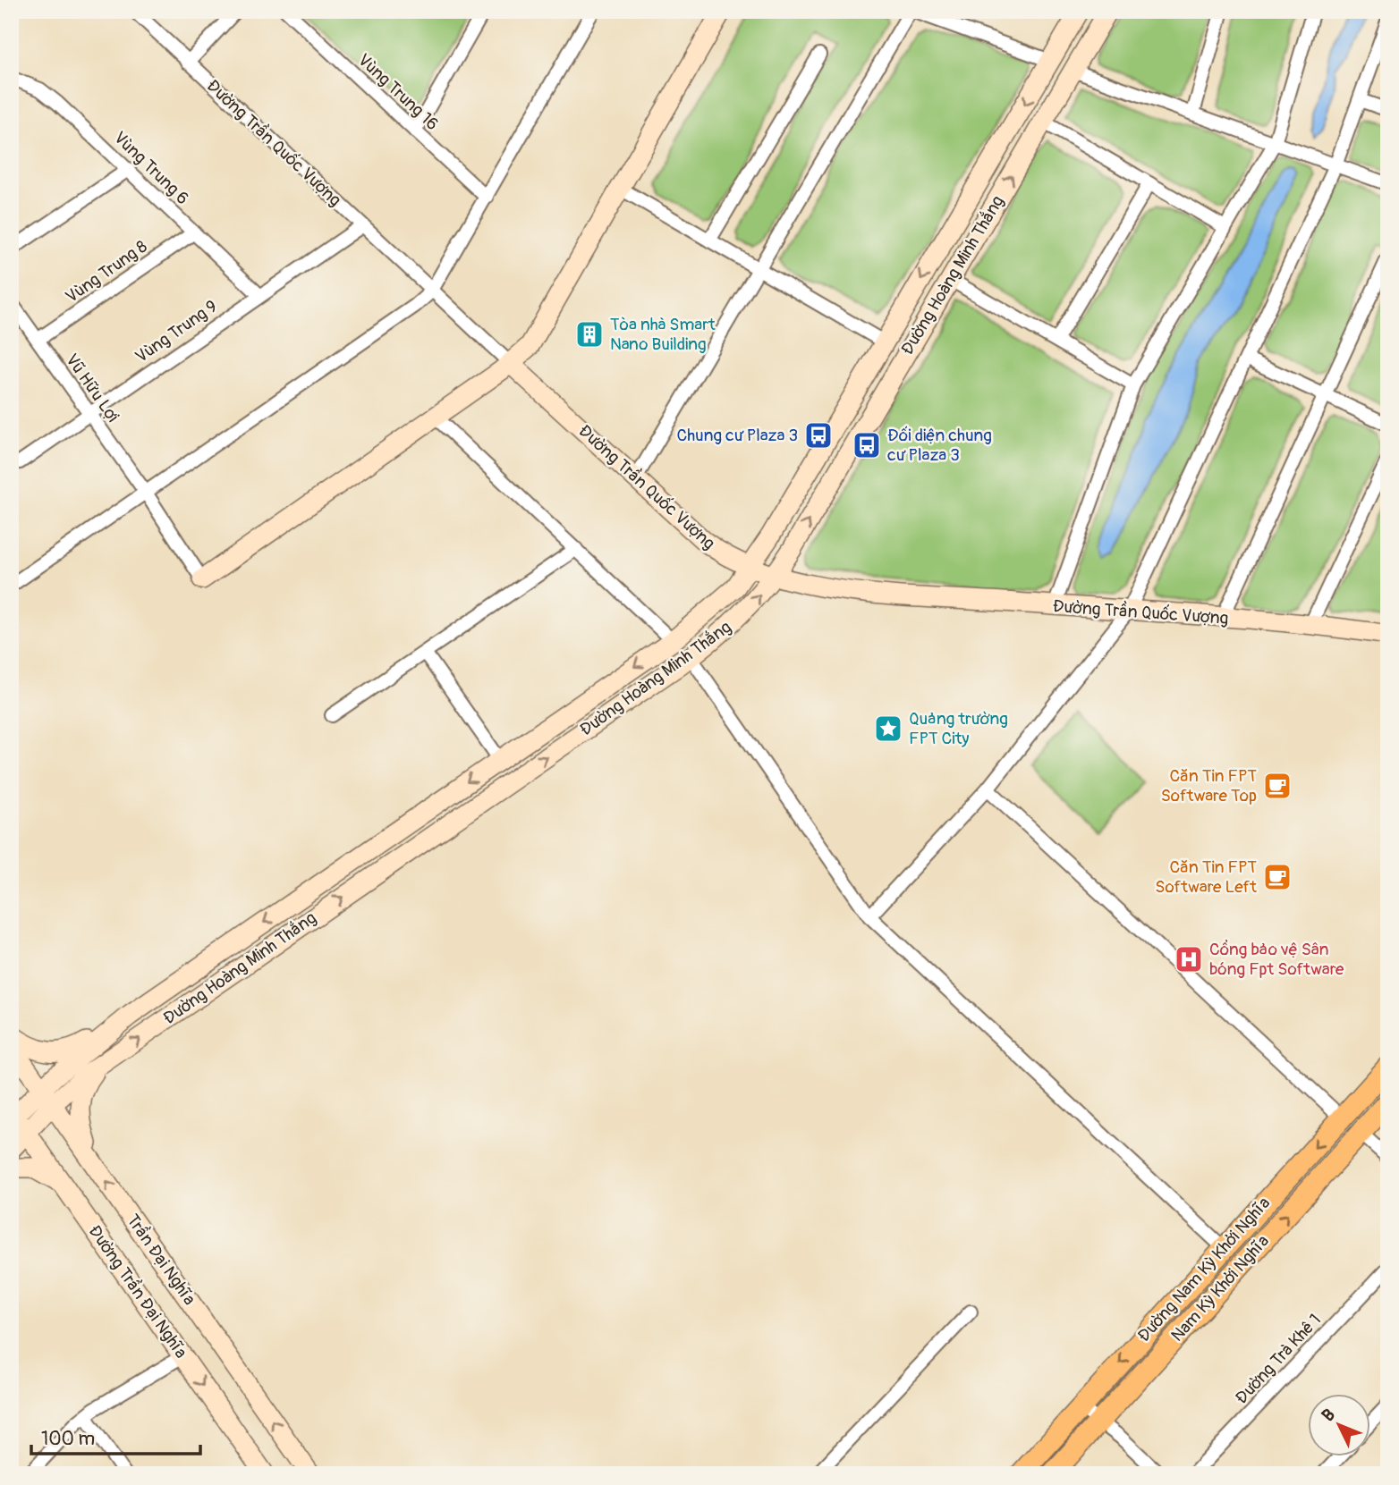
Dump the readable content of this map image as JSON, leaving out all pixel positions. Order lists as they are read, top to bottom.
{
  "streets": {
    "main road": [
      "Đường Trần Quốc Vượng",
      "Đường Hoàng Minh Thắng",
      "Trần Đại Nghĩa",
      "Đường Nam Kỳ Khởi Nghĩa",
      "Nam Kỳ Khởi Nghĩa",
      "Đường Trần Đại Nghĩa"
    ],
    "street": [
      "Vùng Trung 16",
      "Vùng Trung 6",
      "Vùng Trung 8",
      "Vùng Trung 9",
      "Vũ Hữu Lợi",
      "Đường Trà Khê 1"
    ]
  },
  "crossings": [
    ["Đường Trần Quốc Vượng", "Đường Hoàng Minh Thắng"],
    ["Đường Trần Quốc Vượng", "Vùng Trung 9"],
    ["Vùng Trung 6", "Vùng Trung 8"],
    ["Vùng Trung 6", "Vùng Trung 9"],
    ["Vùng Trung 8", "Vũ Hữu Lợi"],
    ["Đường Hoàng Minh Thắng", "Trần Đại Nghĩa"],
    ["Đường Hoàng Minh Thắng", "Đường Trần Đại Nghĩa"],
    ["Vùng Trung 9", "Vũ Hữu Lợi"]
  ],
  "one_way": ["Trần Đại Nghĩa", "Đường Nam Kỳ Khởi Nghĩa", "Nam Kỳ Khởi Nghĩa"],
  "places": {
    "building": ["Tòa nhà Smart Nano Building"],
    "bus stop": ["Chung cư Plaza 3", "Đối diện chung cư Plaza 3"],
    "place": ["Quảng trường FPT City"],
    "cafe": ["Căn Tin FPT Software Top", "Căn Tin FPT Software Left"],
    "hospital": ["Cổng bảo vệ Sân bóng Fpt Software"]
  },
  "scale_bar": "100 m",
  "north": "top left"
}
